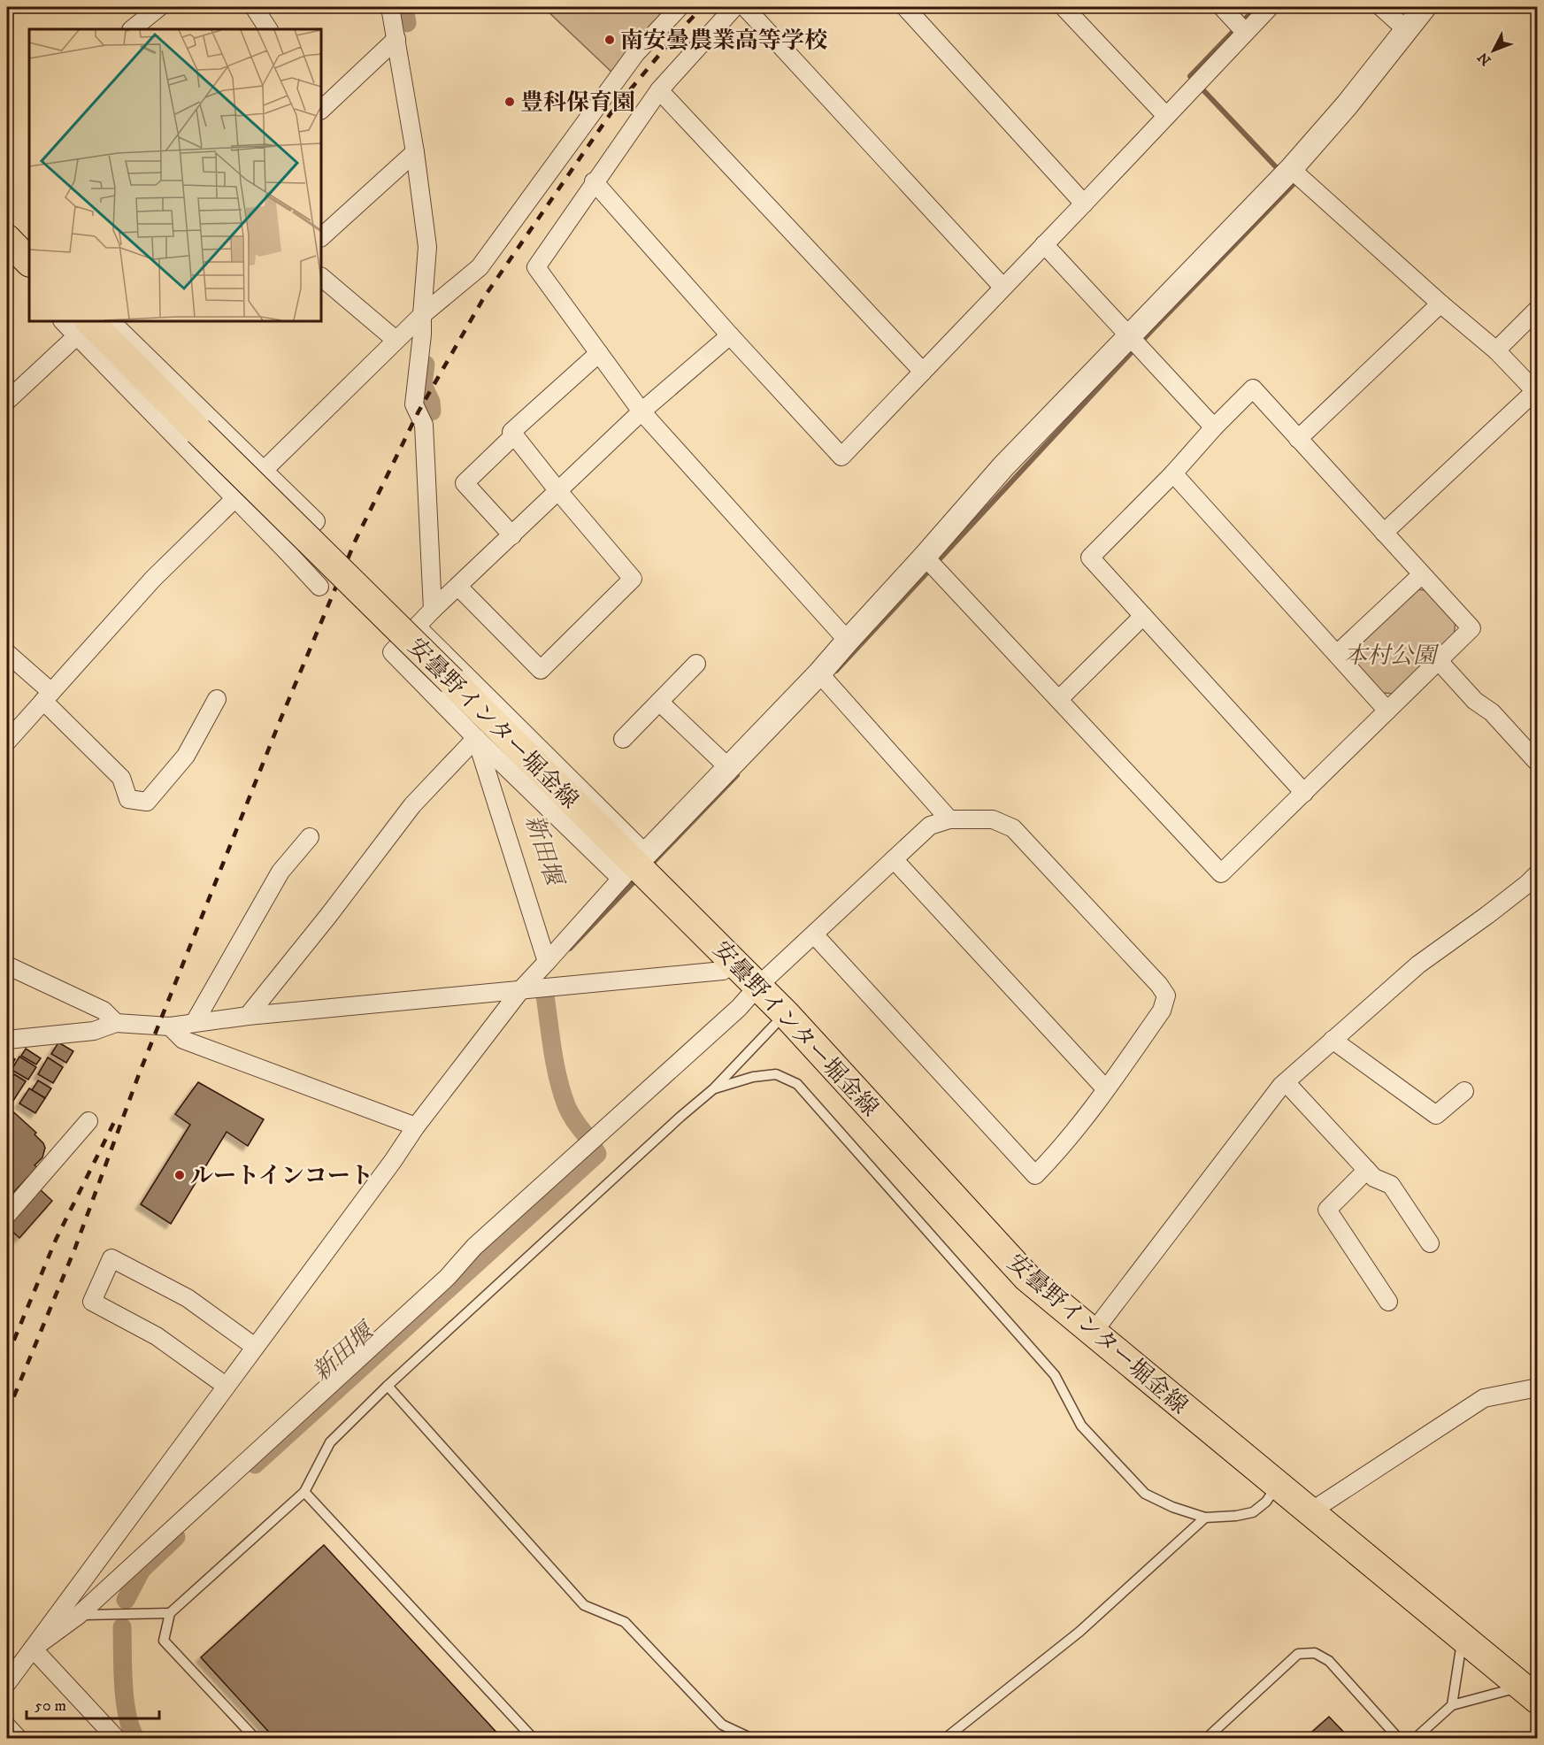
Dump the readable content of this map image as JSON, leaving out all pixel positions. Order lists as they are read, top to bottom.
{
  "streets": {
    "main road": ["安曇野インター堀金線"]
  },
  "water": ["新田堰"],
  "parks": ["本村公園"],
  "places": ["南安曇農業高等学校", "豊科保育園", "ルートインコート"],
  "scale_bar": "50 m",
  "north": "bottom left"
}
